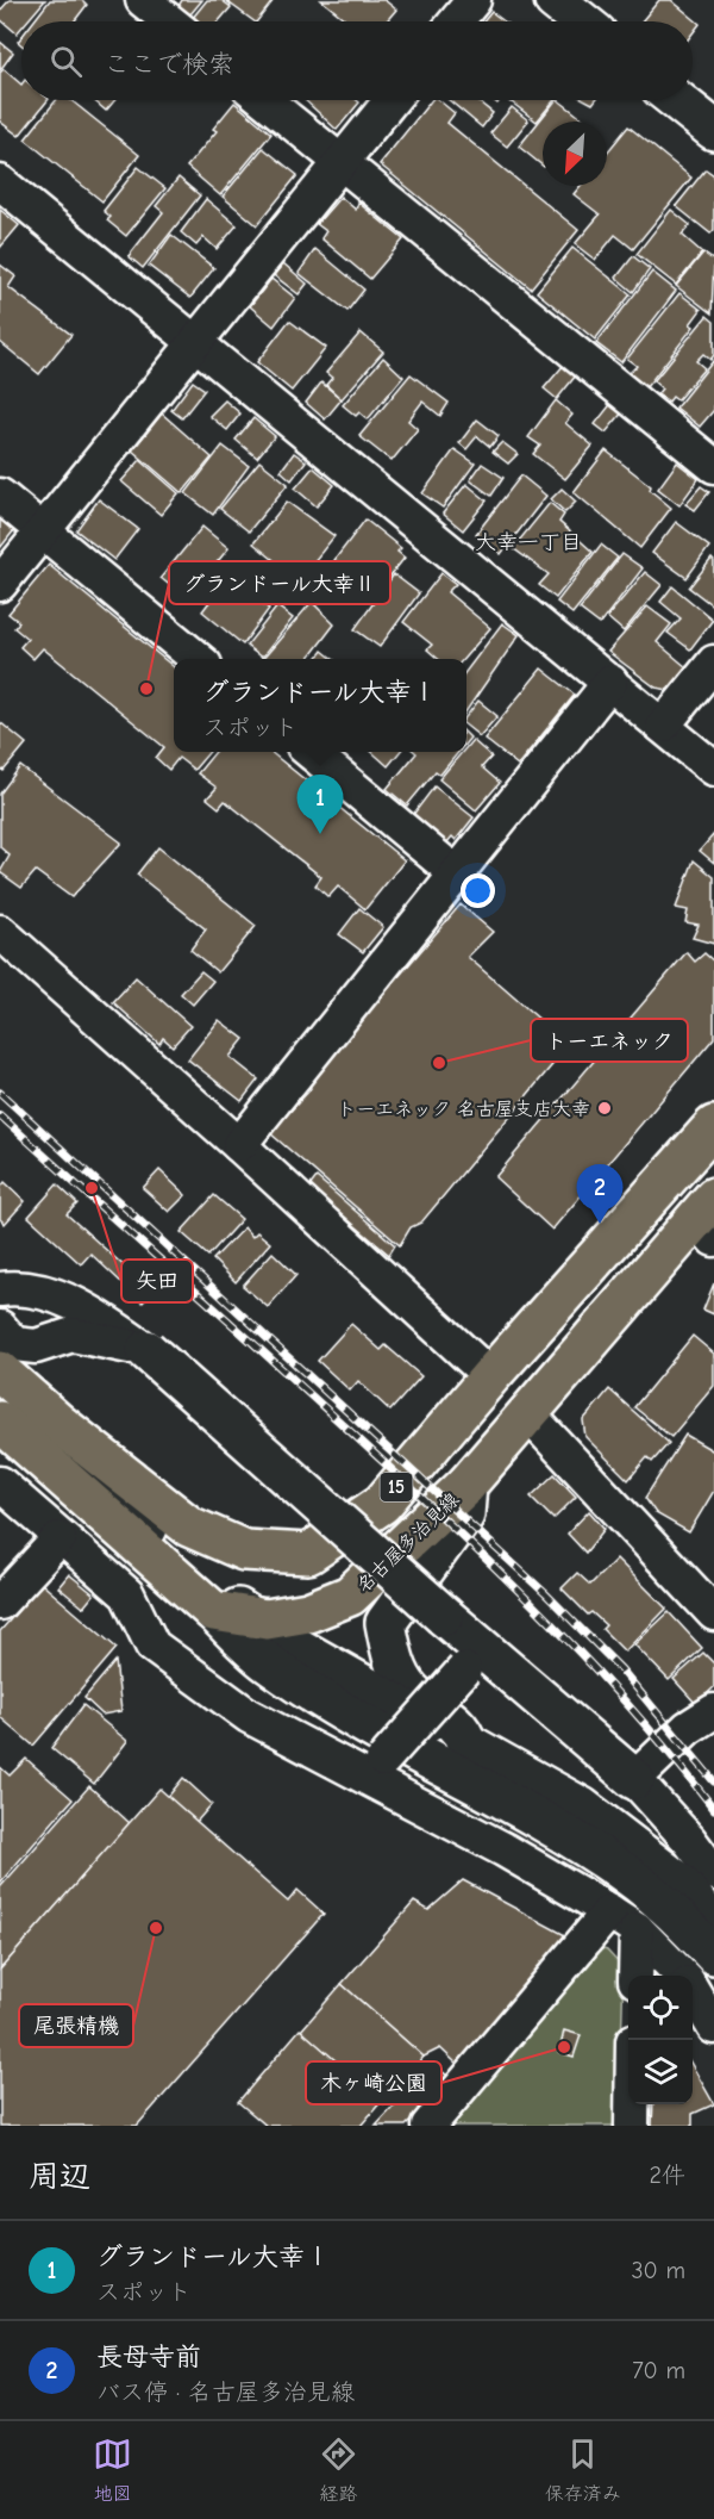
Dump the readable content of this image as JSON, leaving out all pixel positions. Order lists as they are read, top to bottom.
{
  "streets": {
    "main road": ["15", "名古屋多治見線"]
  },
  "districts": ["大幸一丁目"],
  "places": [
    "グランドール大幸Ⅱ",
    "トーエネック",
    "トーエネック 名古屋支店大幸",
    "矢田",
    "尾張精機",
    "木ヶ崎公園"
  ],
  "north": "bottom left",
  "page": {
    "search": "ここで検索",
    "popup": ["グランドール大幸Ⅰ", "スポット"],
    "pins": ["1", "2"],
    "heading": ["周辺", "2件"],
    "list": [
      {
        "mark": "1",
        "name": "グランドール大幸Ⅰ",
        "note": "スポット",
        "value": "30 m"
      },
      {
        "mark": "2",
        "name": "長母寺前",
        "note": "バス停 · 名古屋多治見線",
        "value": "70 m"
      }
    ],
    "nav": ["地図", "経路", "保存済み"]
  }
}
